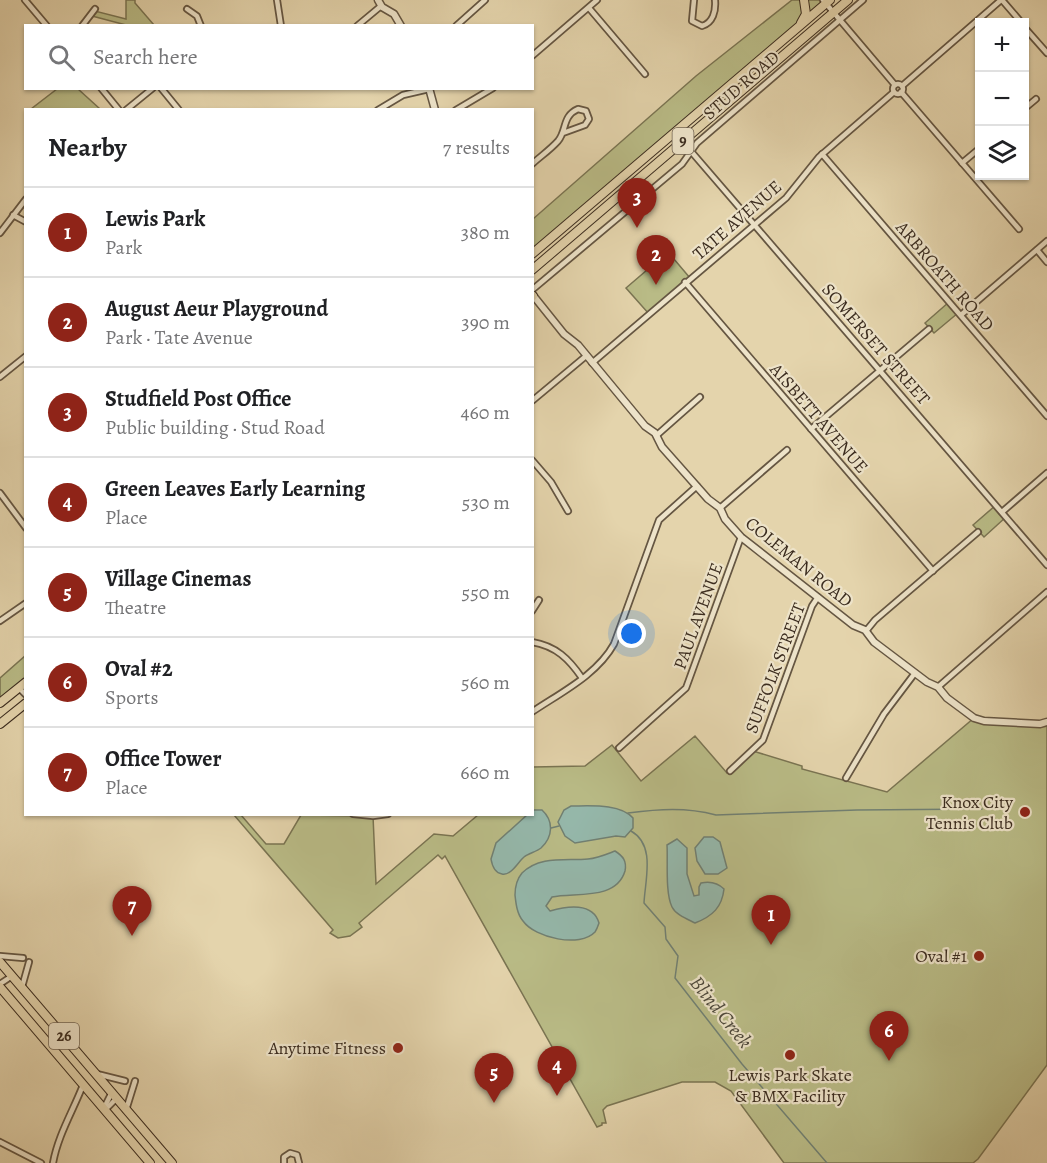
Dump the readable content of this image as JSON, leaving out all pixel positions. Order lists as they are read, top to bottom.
{
  "streets": {
    "main road": ["STUD ROAD", "9", "26"],
    "street": [
      "TATE AVENUE",
      "ARBROATH ROAD",
      "SOMERSET STREET",
      "AISBETT AVENUE",
      "COLEMAN ROAD",
      "PAUL AVENUE",
      "SUFFOLK STREET"
    ]
  },
  "crossings": [
    ["STUD ROAD", "SOMERSET STREET"],
    ["TATE AVENUE", "ARBROATH ROAD"],
    ["TATE AVENUE", "SOMERSET STREET"],
    ["TATE AVENUE", "AISBETT AVENUE"],
    ["TATE AVENUE", "COLEMAN ROAD"],
    ["COLEMAN ROAD", "PAUL AVENUE"],
    ["COLEMAN ROAD", "SUFFOLK STREET"]
  ],
  "water": ["Blind Creek"],
  "places": [
    "Knox City Tennis Club",
    "Oval #1",
    "Anytime Fitness",
    "Lewis Park Skate & BMX Facility"
  ],
  "page": {
    "map_buttons": ["+", "−"],
    "search": "Search here",
    "heading": ["Nearby", "7 results"],
    "pins": [
      "3",
      "2",
      "7",
      "1",
      "6",
      "4",
      "5"
    ],
    "list": [
      {
        "mark": "1",
        "name": "Lewis Park",
        "note": "Park",
        "value": "380 m"
      },
      {
        "mark": "2",
        "name": "August Aeur Playground",
        "note": "Park · Tate Avenue",
        "value": "390 m"
      },
      {
        "mark": "3",
        "name": "Studfield Post Office",
        "note": "Public building · Stud Road",
        "value": "460 m"
      },
      {
        "mark": "4",
        "name": "Green Leaves Early Learning",
        "note": "Place",
        "value": "530 m"
      },
      {
        "mark": "5",
        "name": "Village Cinemas",
        "note": "Theatre",
        "value": "550 m"
      },
      {
        "mark": "6",
        "name": "Oval #2",
        "note": "Sports",
        "value": "560 m"
      },
      {
        "mark": "7",
        "name": "Office Tower",
        "note": "Place",
        "value": "660 m"
      }
    ]
  }
}
